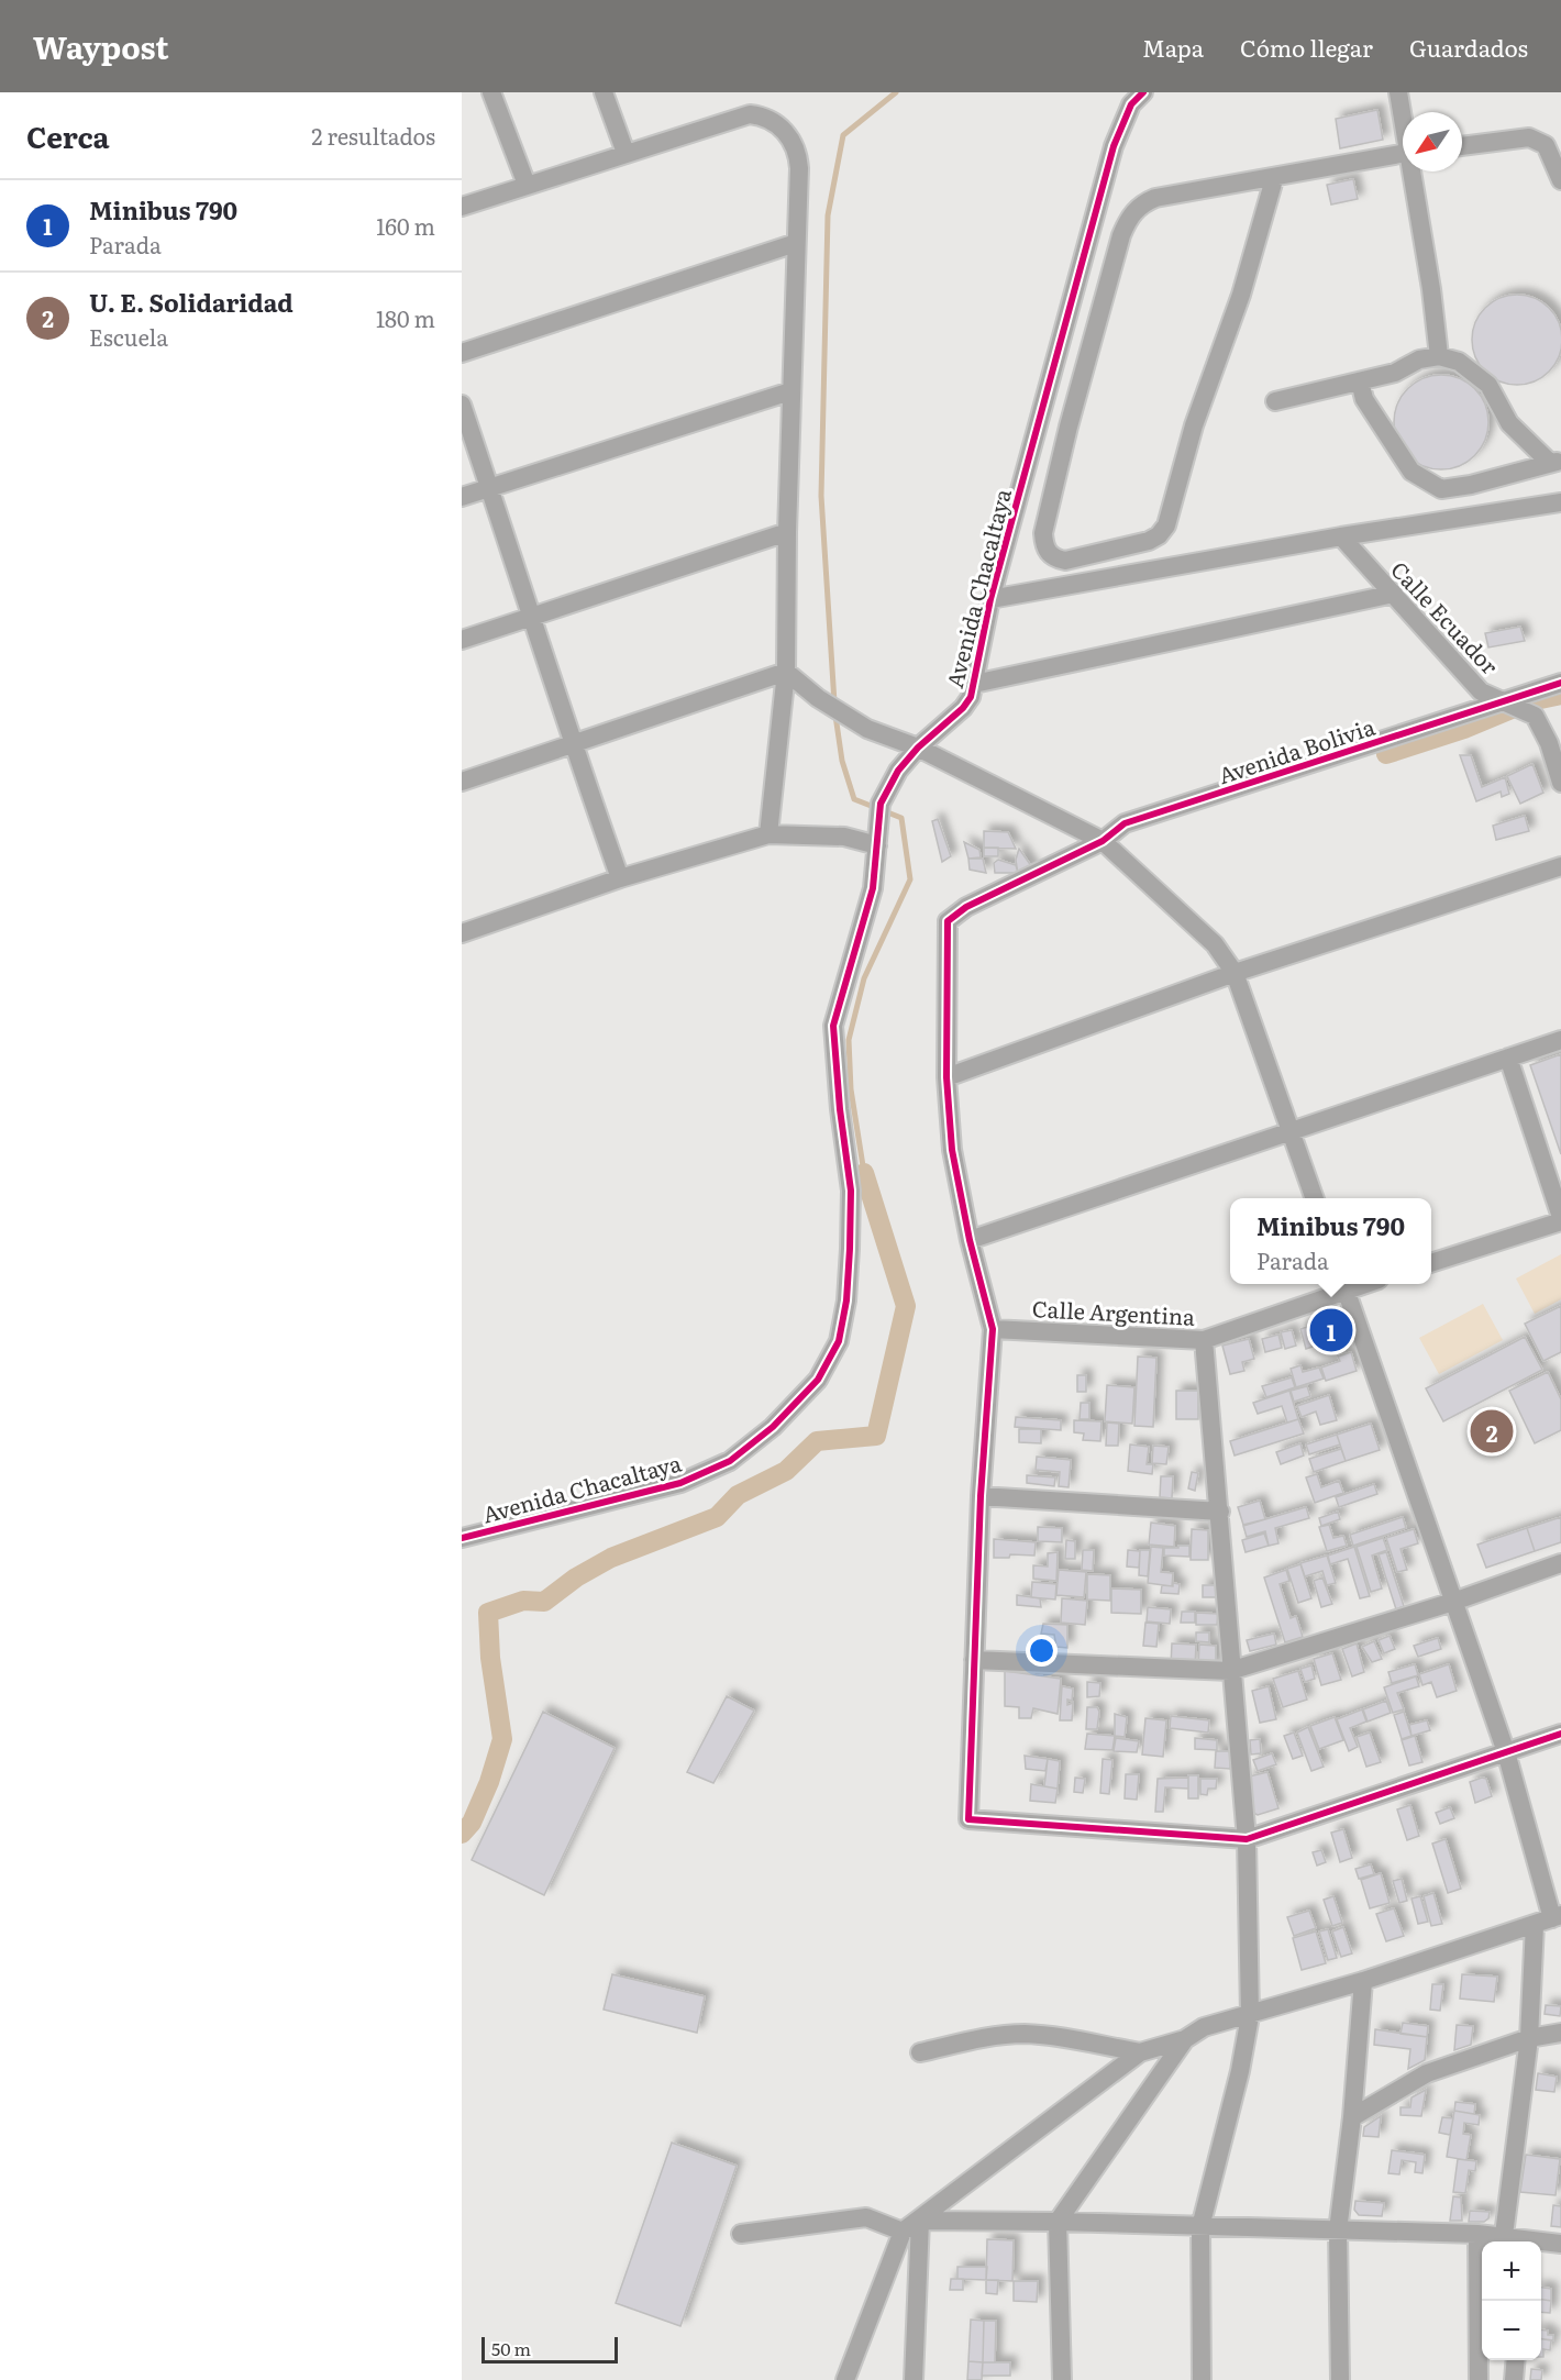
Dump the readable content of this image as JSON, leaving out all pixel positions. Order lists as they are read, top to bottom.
{
  "streets": {
    "street": [
      "Avenida Chacaltaya",
      "Calle Ecuador",
      "Avenida Bolivia",
      "Calle Argentina"
    ]
  },
  "crossings": [
    ["Calle Ecuador", "Avenida Bolivia"]
  ],
  "scale_bar": "50 m",
  "north": "bottom left",
  "page": {
    "header": "Waypost",
    "nav": ["Mapa", "Cómo llegar", "Guardados"],
    "heading": ["Cerca", "2 resultados"],
    "list": [
      {
        "mark": "1",
        "name": "Minibus 790",
        "note": "Parada",
        "value": "160 m"
      },
      {
        "mark": "2",
        "name": "U. E. Solidaridad",
        "note": "Escuela",
        "value": "180 m"
      }
    ],
    "popup": ["Minibus 790", "Parada"],
    "pins": ["1", "2"],
    "map_buttons": ["+", "−"],
    "scale": "50 m"
  }
}
